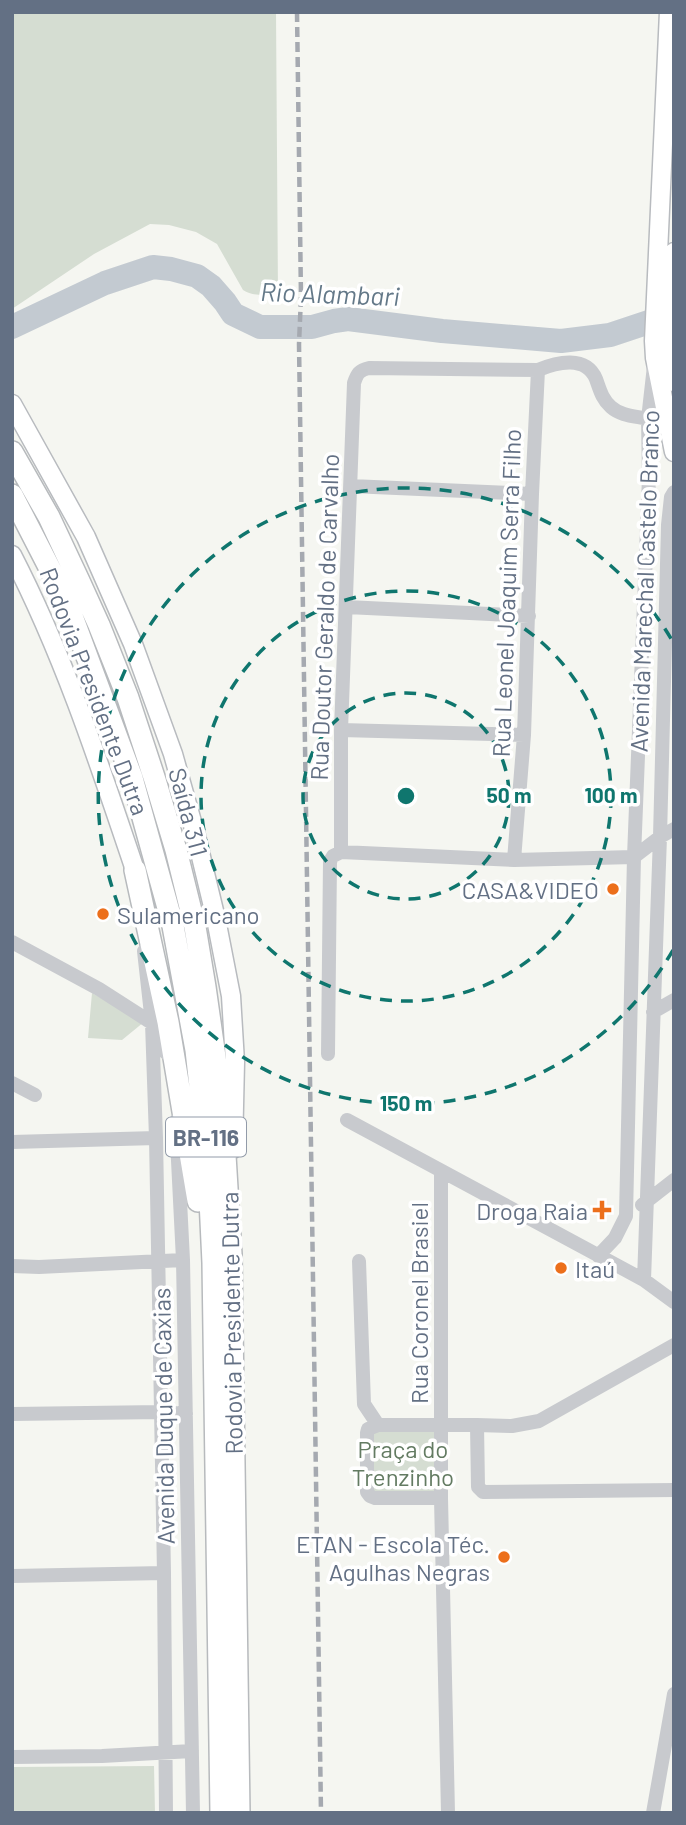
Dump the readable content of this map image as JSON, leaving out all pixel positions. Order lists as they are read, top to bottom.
{
  "streets": {
    "highway": ["Rodovia Presidente Dutra", "BR-116"],
    "main road": ["Avenida Marechal Castelo Branco", "Saída 311"],
    "street": [
      "Rua Leonel Joaquim Serra Filho",
      "Rua Doutor Geraldo de Carvalho",
      "Rua Coronel Brasiel",
      "Avenida Duque de Caxias"
    ]
  },
  "crossings": [
    ["Rua Leonel Joaquim Serra Filho", "Rua Doutor Geraldo de Carvalho"],
    ["Rodovia Presidente Dutra", "Saída 311"]
  ],
  "water": ["Rio Alambari"],
  "parks": ["Praça do Trenzinho"],
  "places": {
    "other": [
      "CASA&VIDEO",
      "Sulamericano",
      "Itaú",
      "ETAN - Escola Téc. Agulhas Negras"
    ],
    "health": ["Droga Raia"]
  },
  "rings": ["50 m", "100 m", "150 m"]
}
